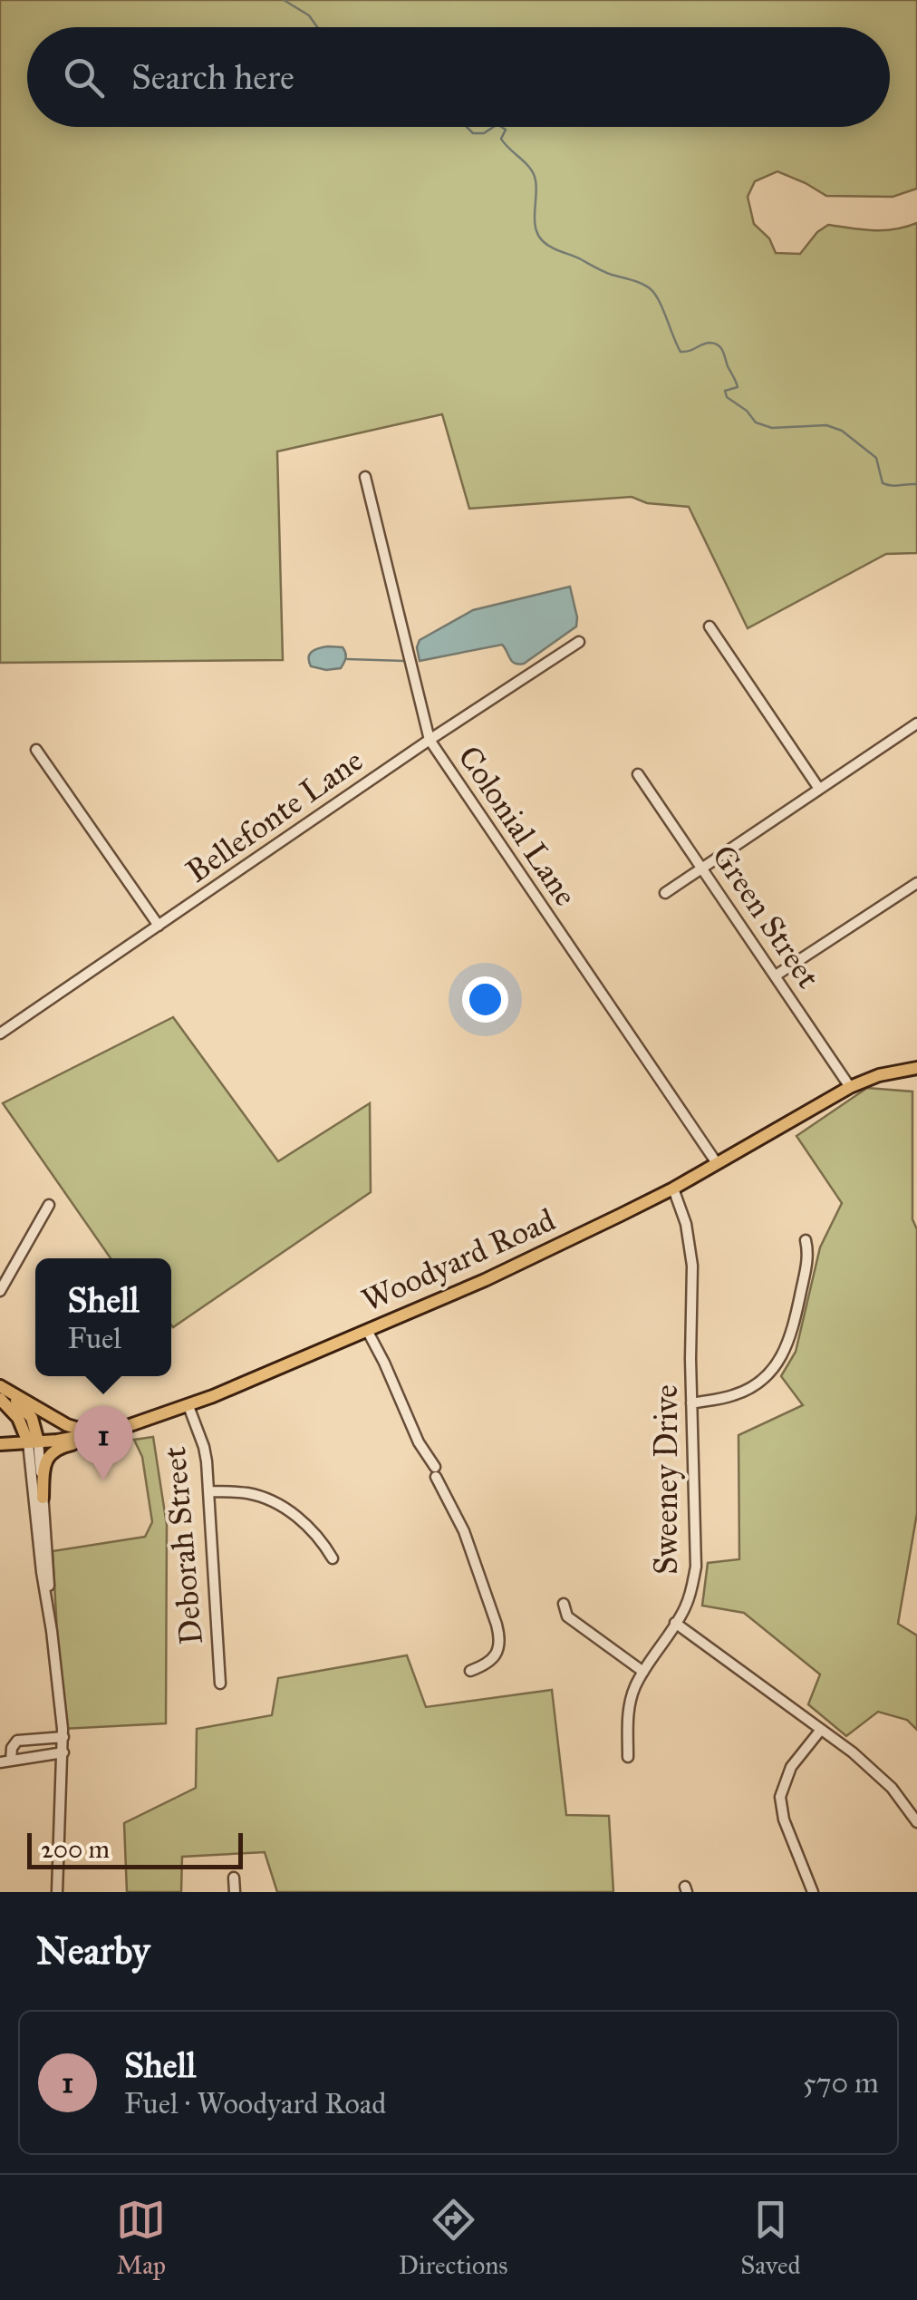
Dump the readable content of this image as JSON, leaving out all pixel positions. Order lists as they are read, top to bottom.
{
  "streets": {
    "main road": ["Woodyard Road"],
    "street": [
      "Bellefonte Lane",
      "Colonial Lane",
      "Green Street",
      "Sweeney Drive",
      "Deborah Street"
    ]
  },
  "crossings": [
    ["Bellefonte Lane", "Colonial Lane"],
    ["Colonial Lane", "Woodyard Road"],
    ["Green Street", "Woodyard Road"],
    ["Woodyard Road", "Sweeney Drive"],
    ["Woodyard Road", "Deborah Street"]
  ],
  "scale_bar": "200 m",
  "page": {
    "search": "Search here",
    "popup": ["Shell", "Fuel"],
    "pins": "1",
    "scale": "200 m",
    "heading": "Nearby",
    "list": [
      {
        "mark": "1",
        "name": "Shell",
        "note": "Fuel · Woodyard Road",
        "value": "570 m"
      }
    ],
    "nav": ["Map", "Directions", "Saved"]
  }
}
